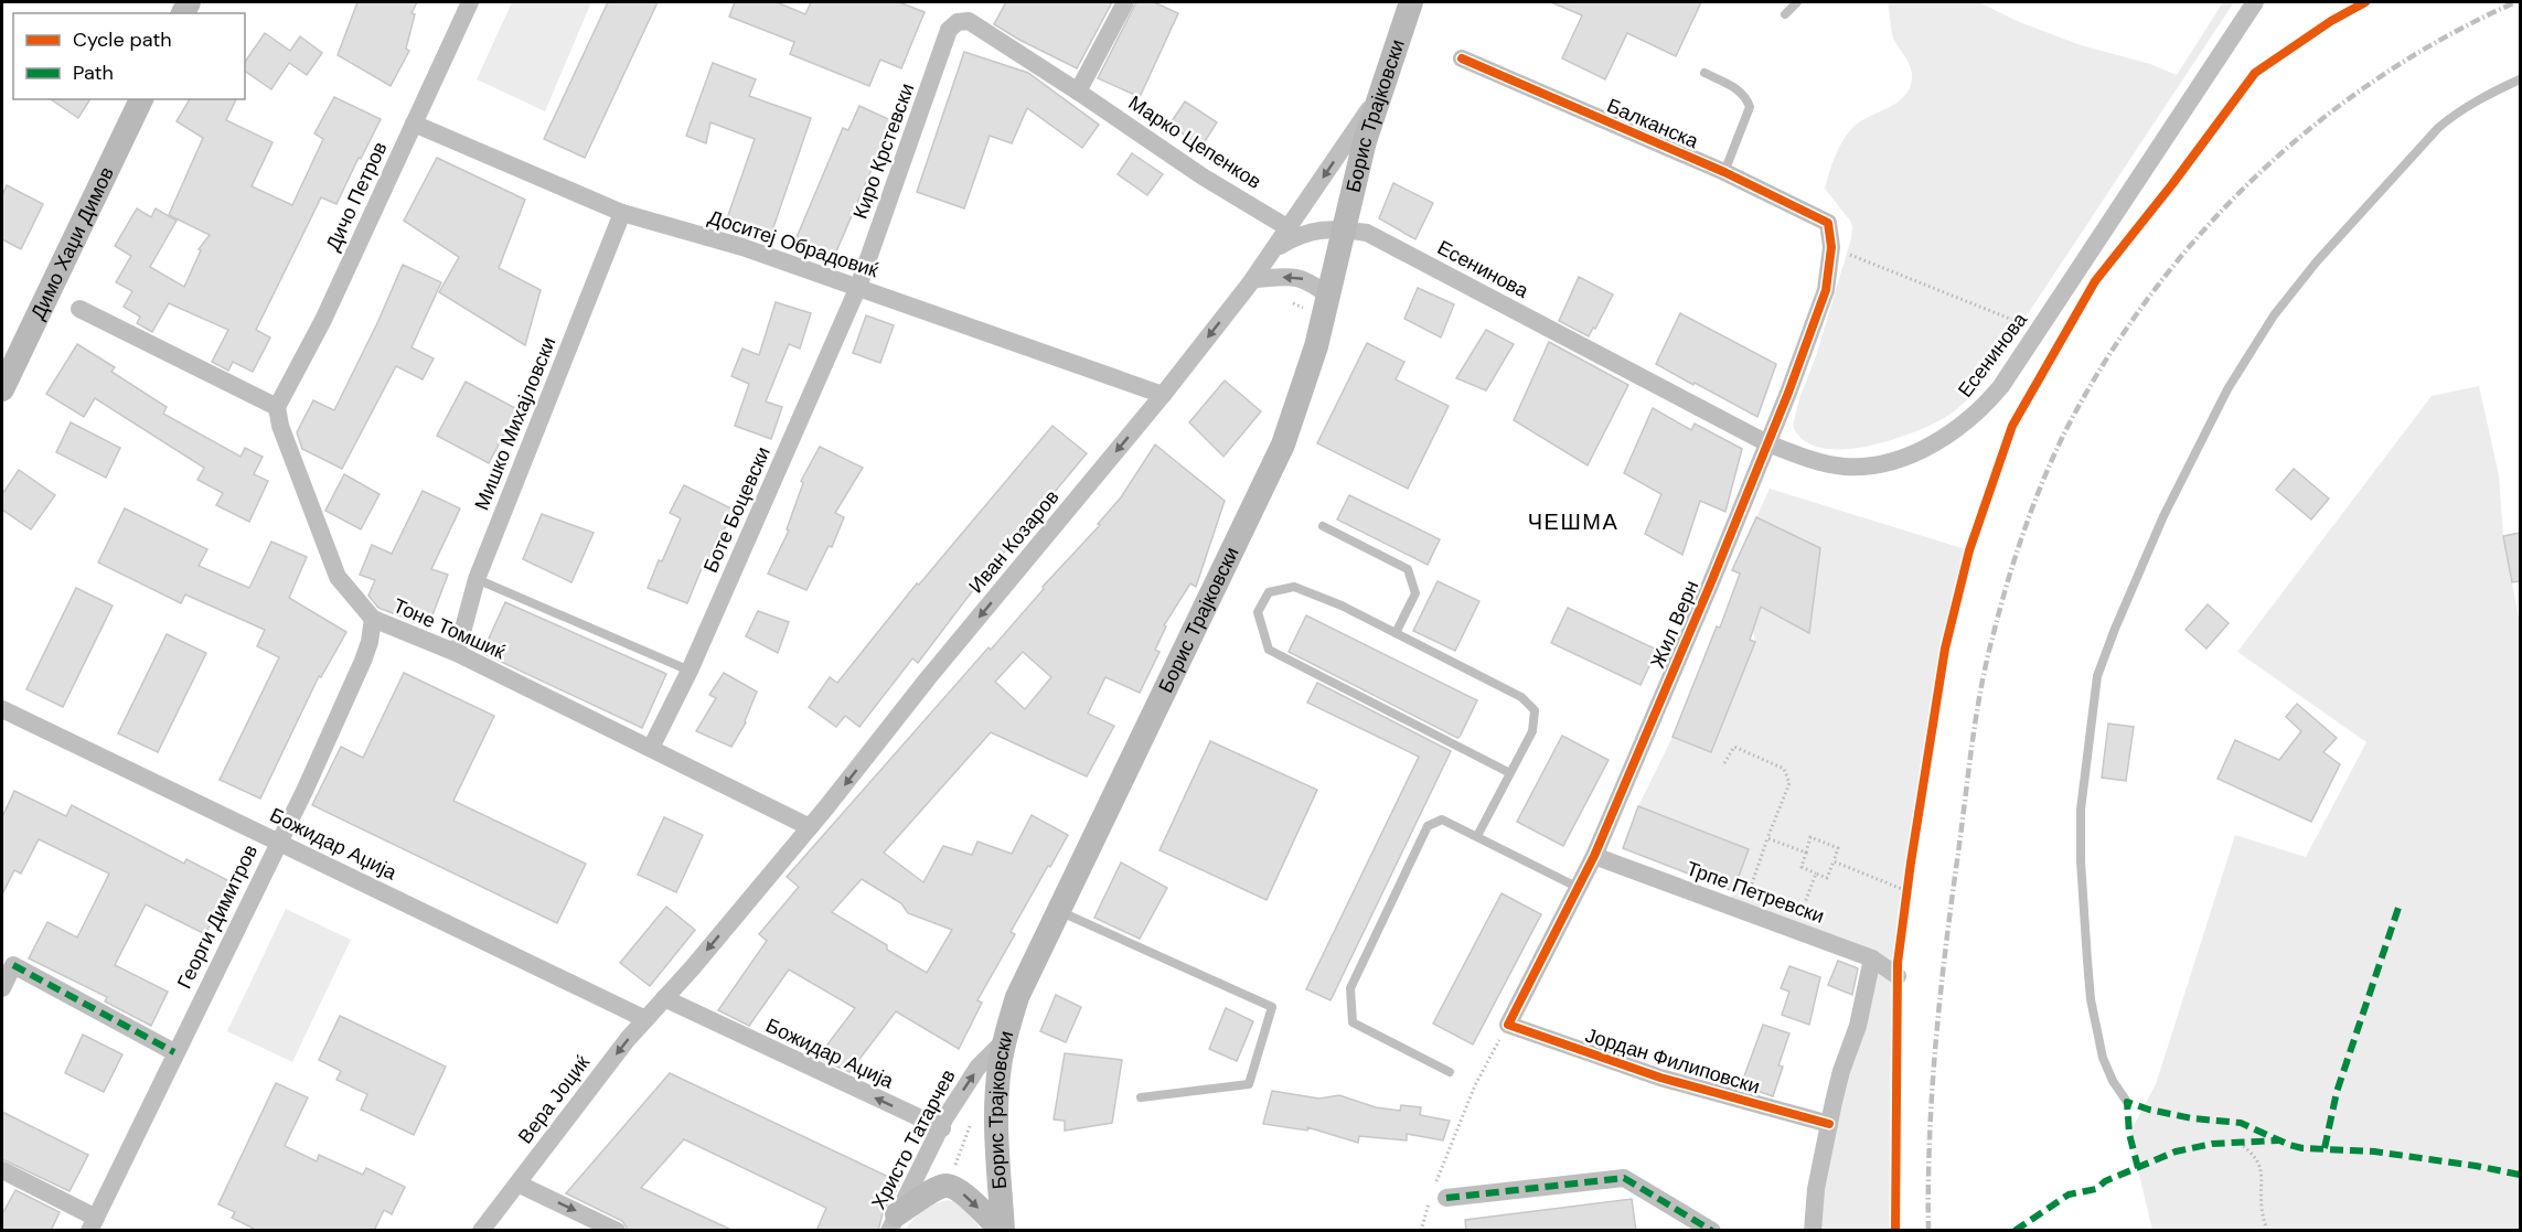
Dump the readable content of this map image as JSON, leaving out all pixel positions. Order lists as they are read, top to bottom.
{
  "streets": {
    "street": [
      "Борис Трајковски",
      "Балканска",
      "Марко Цепенков",
      "Киро Крстевски",
      "Дичо Петров",
      "Димо Хаџи Димов",
      "Доситеј Обрадовиќ",
      "Есенинова",
      "Мишко Михајловски",
      "Боте Боцевски",
      "Иван Козаров",
      "Жил Верн",
      "Тоне Томшиќ",
      "Божидар Аџија",
      "Трпе Петревски",
      "Георги Димитров",
      "Јордан Филиповски",
      "Вера Јоциќ",
      "Христо Татарчев"
    ]
  },
  "crossings": [
    ["Борис Трајковски", "Есенинова"],
    ["Борис Трајковски", "Иван Козаров"],
    ["Борис Трајковски", "Христо Татарчев"],
    ["Балканска", "Жил Верн"],
    ["Марко Цепенков", "Киро Крстевски"],
    ["Марко Цепенков", "Иван Козаров"],
    ["Киро Крстевски", "Доситеј Обрадовиќ"],
    ["Киро Крстевски", "Боте Боцевски"],
    ["Дичо Петров", "Доситеј Обрадовиќ"],
    ["Дичо Петров", "Тоне Томшиќ"],
    ["Доситеј Обрадовиќ", "Мишко Михајловски"],
    ["Доситеј Обрадовиќ", "Боте Боцевски"],
    ["Доситеј Обрадовиќ", "Иван Козаров"],
    ["Есенинова", "Жил Верн"],
    ["Мишко Михајловски", "Тоне Томшиќ"],
    ["Боте Боцевски", "Тоне Томшиќ"],
    ["Иван Козаров", "Тоне Томшиќ"],
    ["Иван Козаров", "Божидар Аџија"],
    ["Иван Козаров", "Вера Јоциќ"],
    ["Жил Верн", "Трпе Петревски"],
    ["Жил Верн", "Јордан Филиповски"],
    ["Тоне Томшиќ", "Георги Димитров"],
    ["Божидар Аџија", "Георги Димитров"],
    ["Божидар Аџија", "Вера Јоциќ"],
    ["Божидар Аџија", "Христо Татарчев"]
  ],
  "one_way": ["Иван Козаров", "Вера Јоциќ", "Христо Татарчев"],
  "districts": ["ЧЕШМА"],
  "legend": ["Cycle path", "Path"]
}
